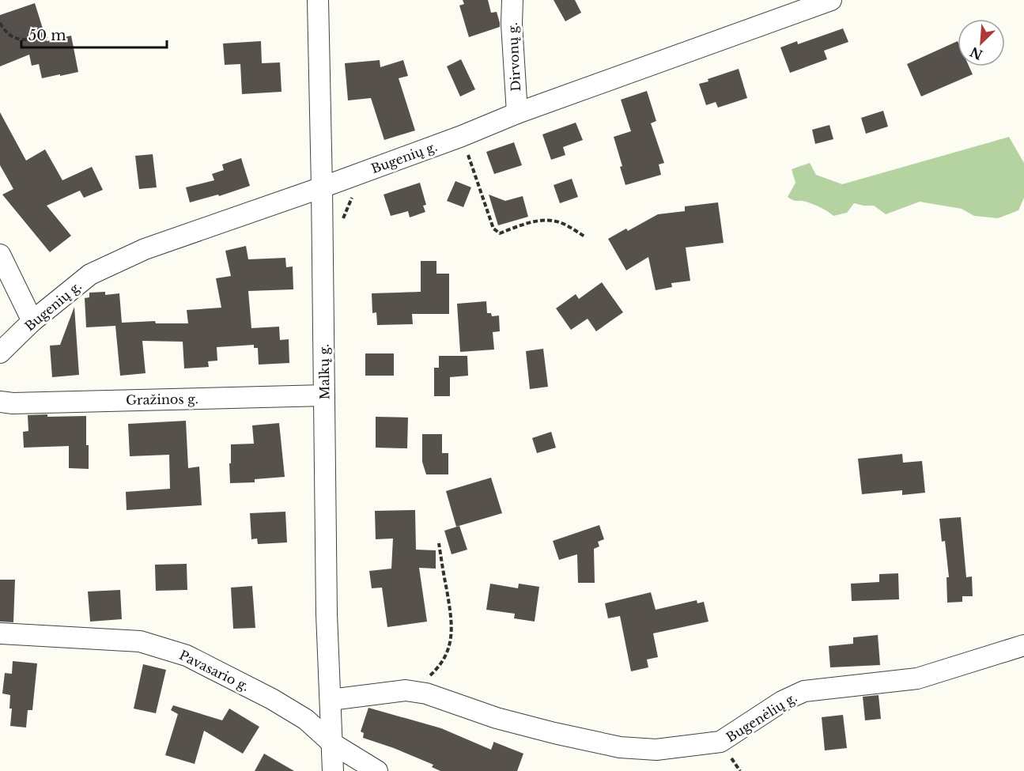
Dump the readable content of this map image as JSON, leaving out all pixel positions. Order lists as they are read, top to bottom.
{
  "streets": {
    "street": [
      "Dirvonų g.",
      "Bugenių g.",
      "Malkų g.",
      "Gražinos g.",
      "Pavasario g.",
      "Bugenėlių g."
    ]
  },
  "crossings": [
    ["Dirvonų g.", "Bugenių g."],
    ["Bugenių g.", "Malkų g."],
    ["Malkų g.", "Gražinos g."],
    ["Malkų g.", "Pavasario g."],
    ["Malkų g.", "Bugenėlių g."]
  ],
  "scale_bar": "50 m",
  "north": "bottom left"
}
